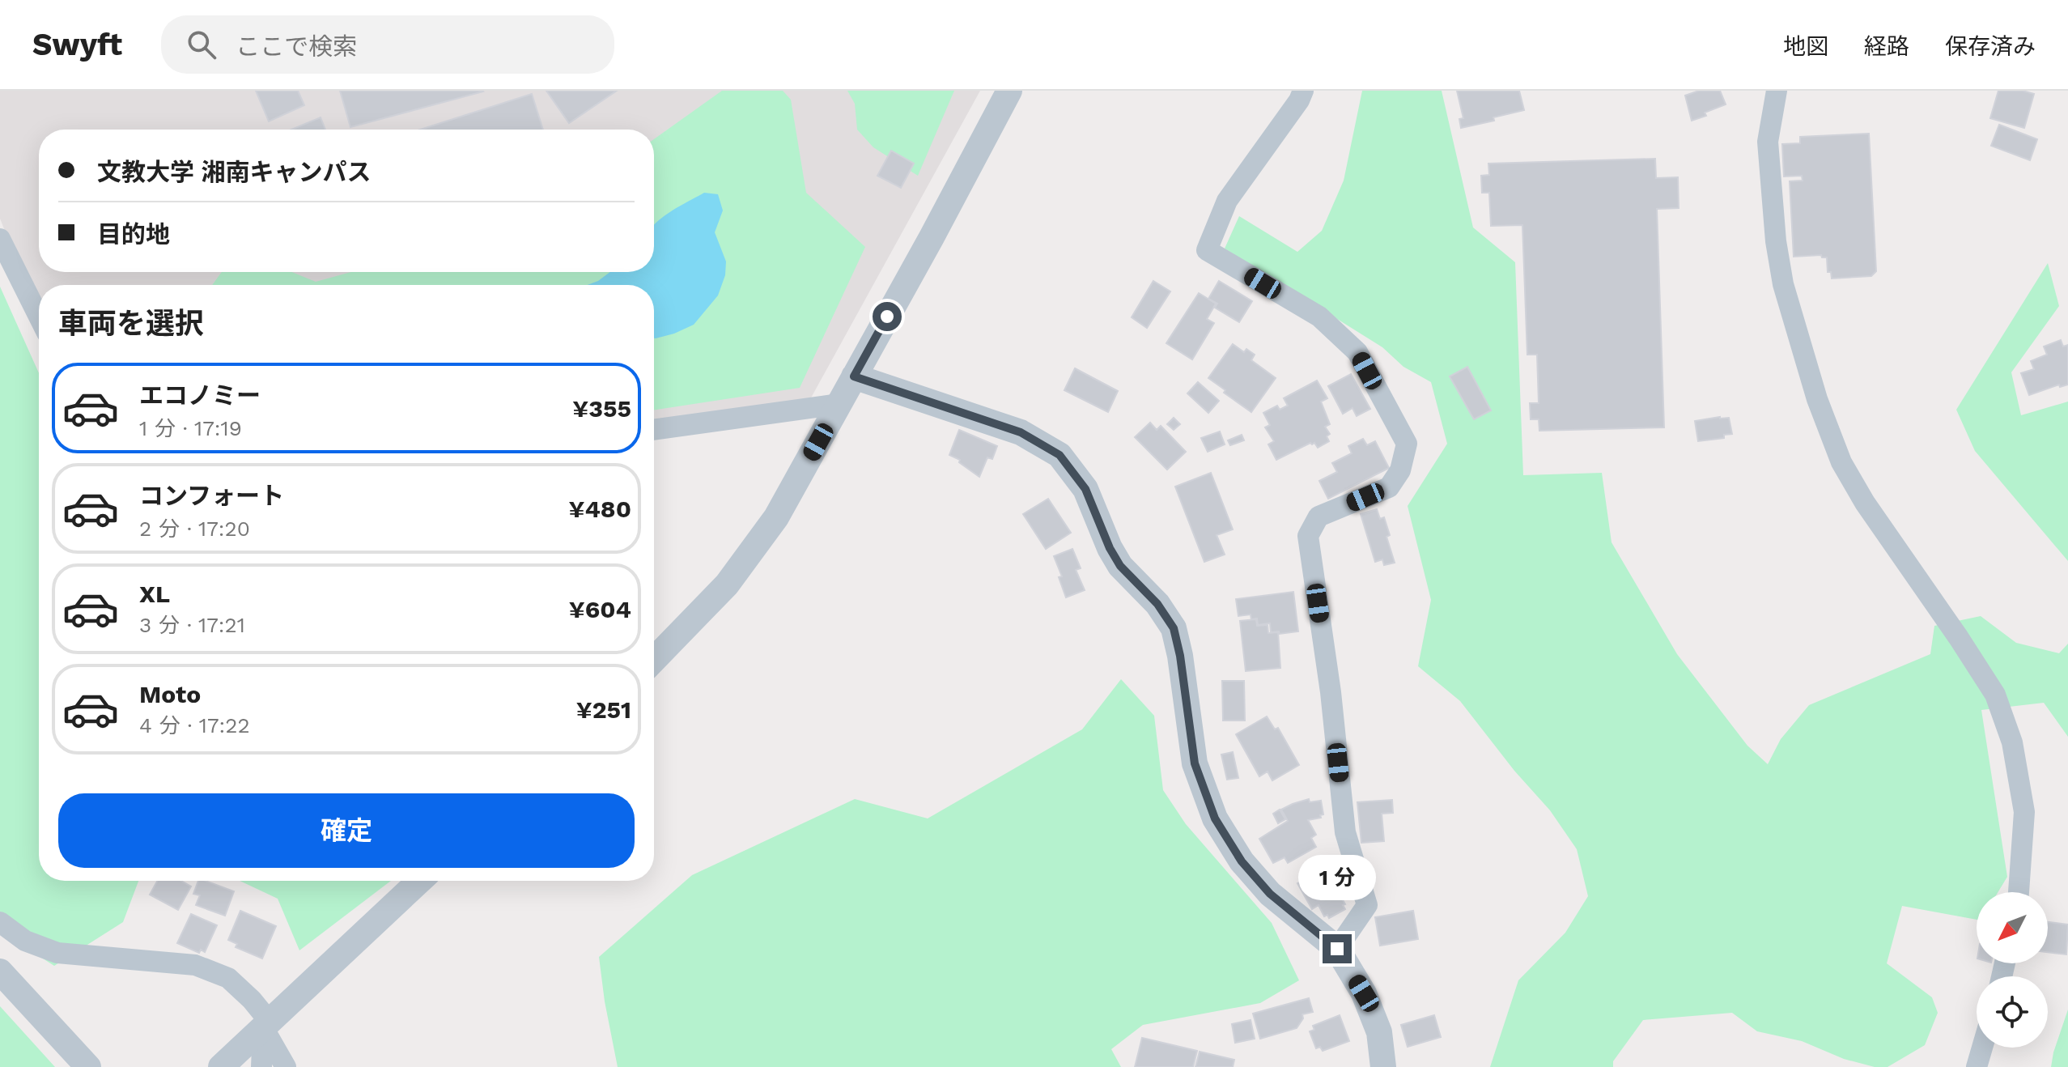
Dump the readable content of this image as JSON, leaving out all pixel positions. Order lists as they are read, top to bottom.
{
  "north": "bottom left",
  "page": {
    "header": "Swyft",
    "search": "ここで検索",
    "nav": ["地図", "経路", "保存済み"],
    "banner": ["文教大学 湘南キャンパス", "目的地"],
    "heading": "車両を選択",
    "list": [
      {
        "name": "エコノミー",
        "note": "1 分 · 17:19",
        "value": "¥355"
      },
      {
        "name": "コンフォート",
        "note": "2 分 · 17:20",
        "value": "¥480"
      },
      {
        "name": "XL",
        "note": "3 分 · 17:21",
        "value": "¥604"
      },
      {
        "name": "Moto",
        "note": "4 分 · 17:22",
        "value": "¥251"
      }
    ],
    "buttons": "確定",
    "bubble": "1 分"
  }
}
